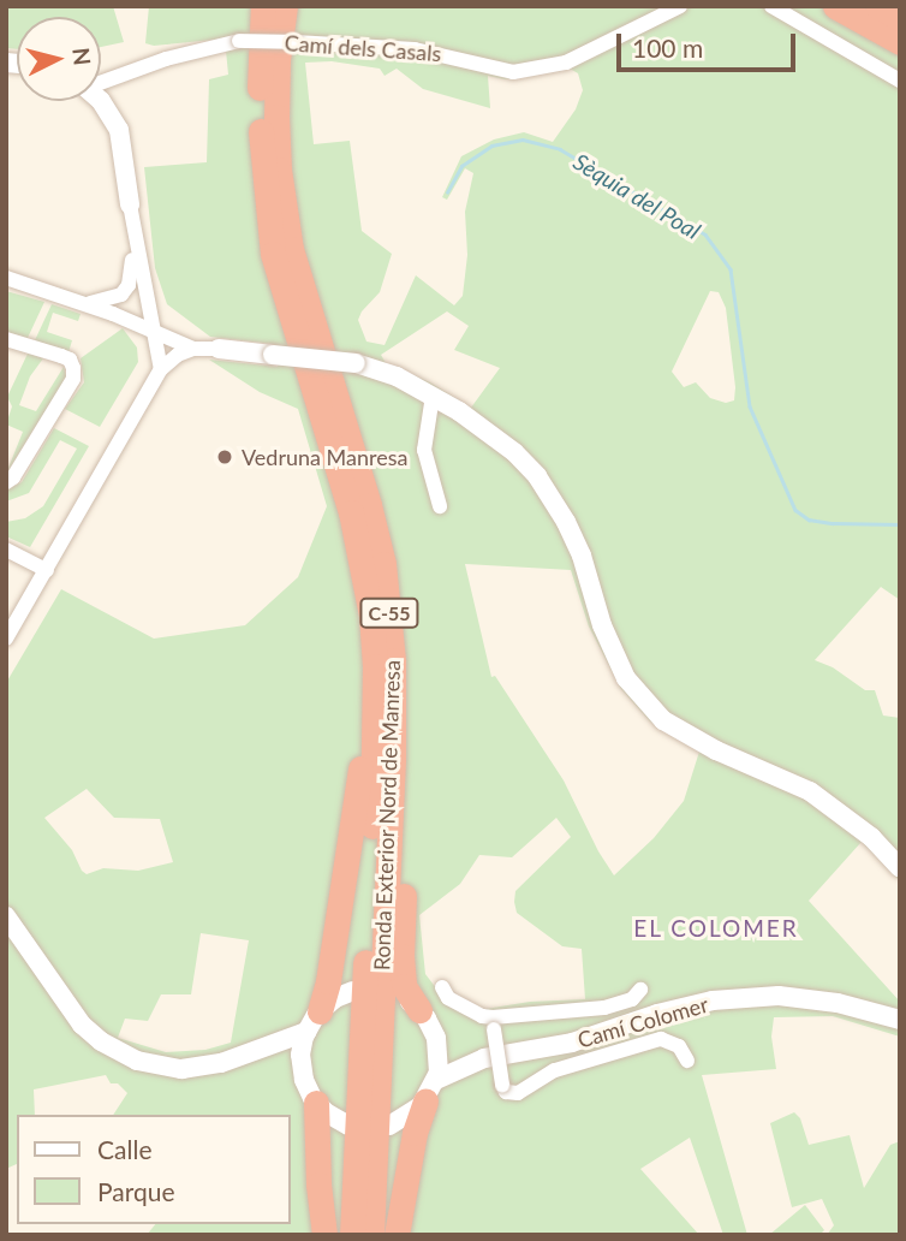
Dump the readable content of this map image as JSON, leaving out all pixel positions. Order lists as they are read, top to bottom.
{
  "streets": {
    "highway": ["C-55", "Ronda Exterior Nord de Manresa"],
    "street": ["Camí dels Casals", "Camí Colomer"]
  },
  "districts": ["EL COLOMER"],
  "water": ["Sèquia del Poal"],
  "places": ["Vedruna Manresa"],
  "legend": ["Calle", "Parque"],
  "scale_bar": "100 m",
  "north": "right"
}
